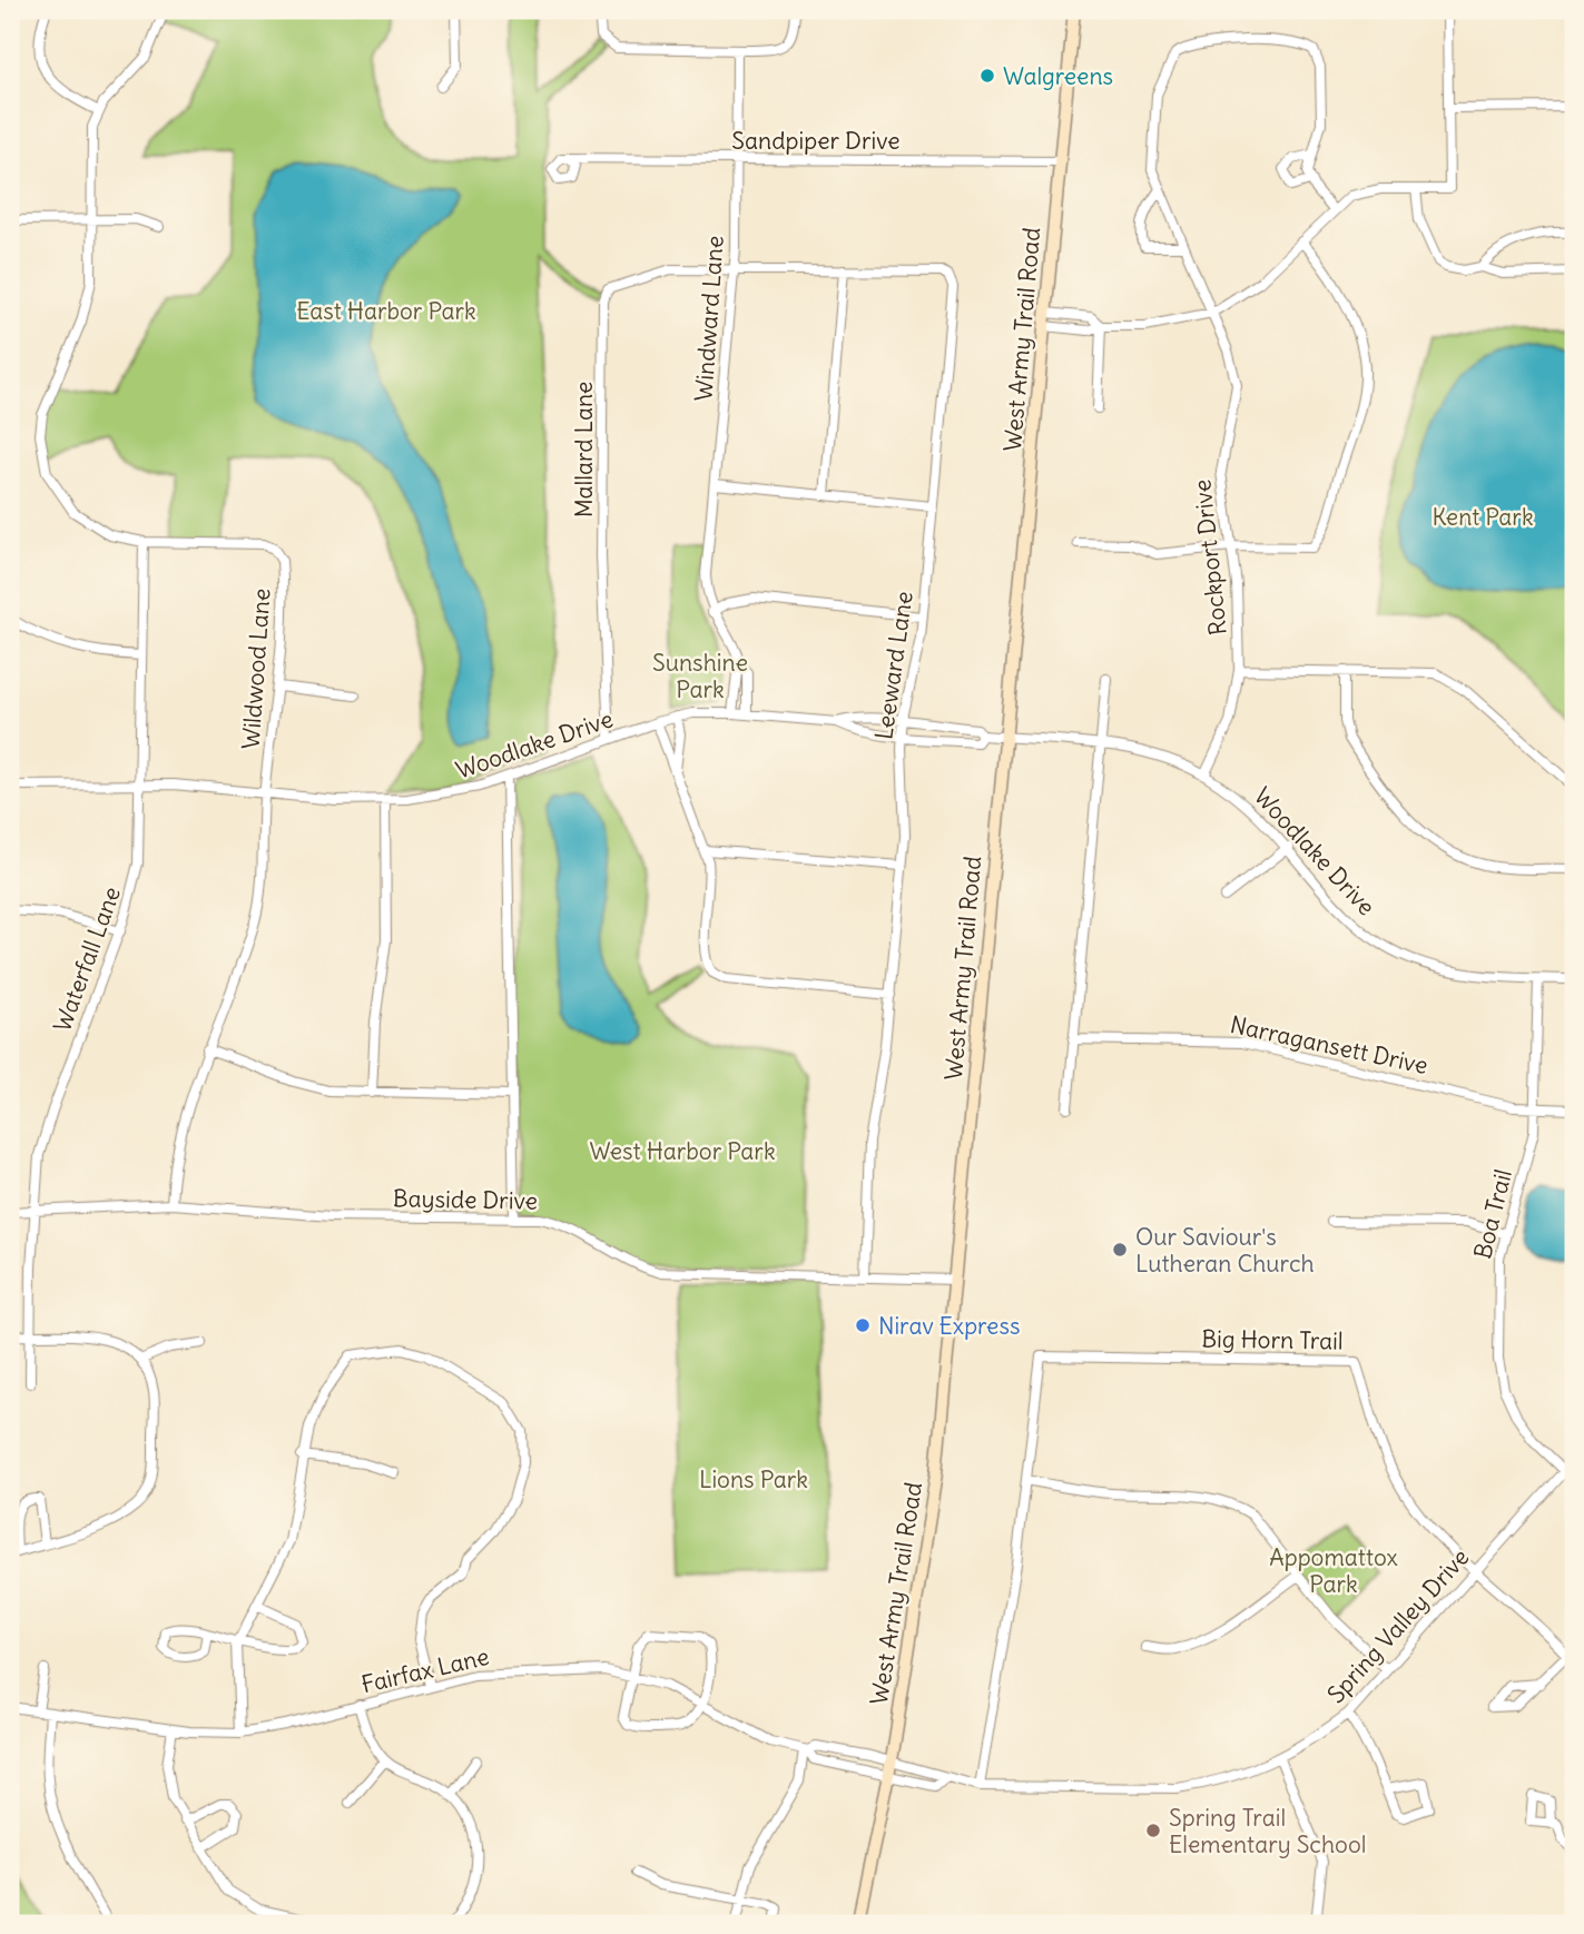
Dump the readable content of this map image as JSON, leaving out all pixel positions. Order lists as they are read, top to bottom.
{
  "streets": {
    "main road": ["West Army Trail Road"],
    "street": [
      "Sandpiper Drive",
      "Windward Lane",
      "Mallard Lane",
      "Rockport Drive",
      "Leeward Lane",
      "Wildwood Lane",
      "Woodlake Drive",
      "Waterfall Lane",
      "Narragansett Drive",
      "Bayside Drive",
      "Boa Trail",
      "Big Horn Trail",
      "Spring Valley Drive",
      "Fairfax Lane"
    ]
  },
  "crossings": [
    ["Sandpiper Drive", "Windward Lane"],
    ["Sandpiper Drive", "West Army Trail Road"],
    ["Windward Lane", "Mallard Lane"],
    ["Windward Lane", "Leeward Lane"],
    ["Windward Lane", "Woodlake Drive"],
    ["West Army Trail Road", "Woodlake Drive"],
    ["West Army Trail Road", "Bayside Drive"],
    ["West Army Trail Road", "Spring Valley Drive"],
    ["West Army Trail Road", "Fairfax Lane"],
    ["Mallard Lane", "Leeward Lane"],
    ["Mallard Lane", "Woodlake Drive"],
    ["Rockport Drive", "Woodlake Drive"],
    ["Leeward Lane", "Woodlake Drive"],
    ["Leeward Lane", "Bayside Drive"],
    ["Wildwood Lane", "Woodlake Drive"],
    ["Wildwood Lane", "Waterfall Lane"],
    ["Wildwood Lane", "Bayside Drive"],
    ["Woodlake Drive", "Waterfall Lane"],
    ["Woodlake Drive", "Boa Trail"],
    ["Waterfall Lane", "Bayside Drive"],
    ["Narragansett Drive", "Boa Trail"],
    ["Boa Trail", "Spring Valley Drive"],
    ["Big Horn Trail", "Spring Valley Drive"],
    ["Spring Valley Drive", "Fairfax Lane"]
  ],
  "parks": [
    "East Harbor Park",
    "Kent Park",
    "Sunshine Park",
    "West Harbor Park",
    "Lions Park",
    "Appomattox Park"
  ],
  "places": [
    "Walgreens",
    "Our Saviour's Lutheran Church",
    "Nirav Express",
    "Spring Trail Elementary School"
  ]
}
